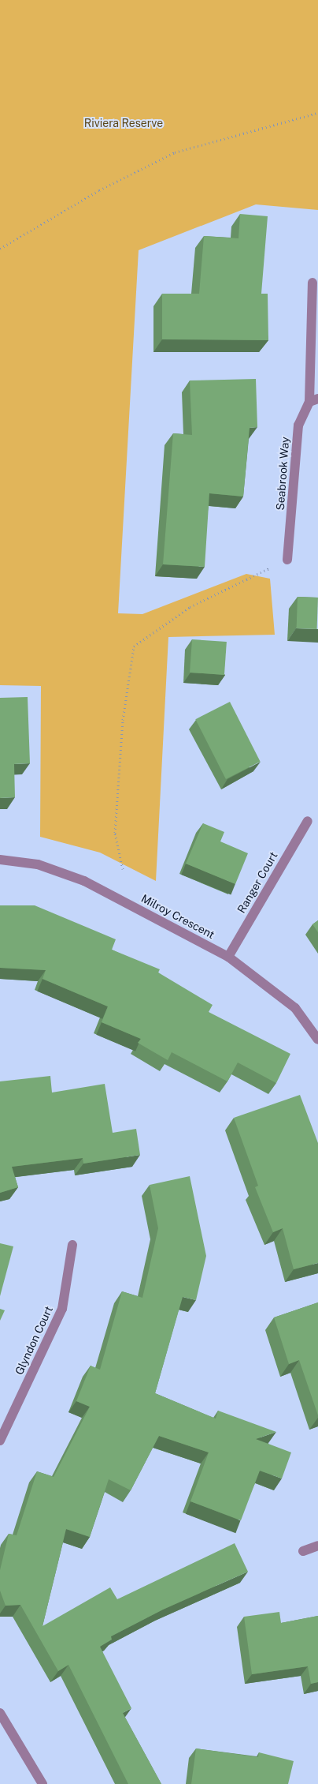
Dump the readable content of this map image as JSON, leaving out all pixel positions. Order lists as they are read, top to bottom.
{
  "streets": {
    "street": [
      "Seabrook Way",
      "Ranger Court",
      "Milroy Crescent",
      "Glyndon Court"
    ]
  },
  "crossings": [
    ["Ranger Court", "Milroy Crescent"]
  ],
  "parks": ["Riviera Reserve"]
}
